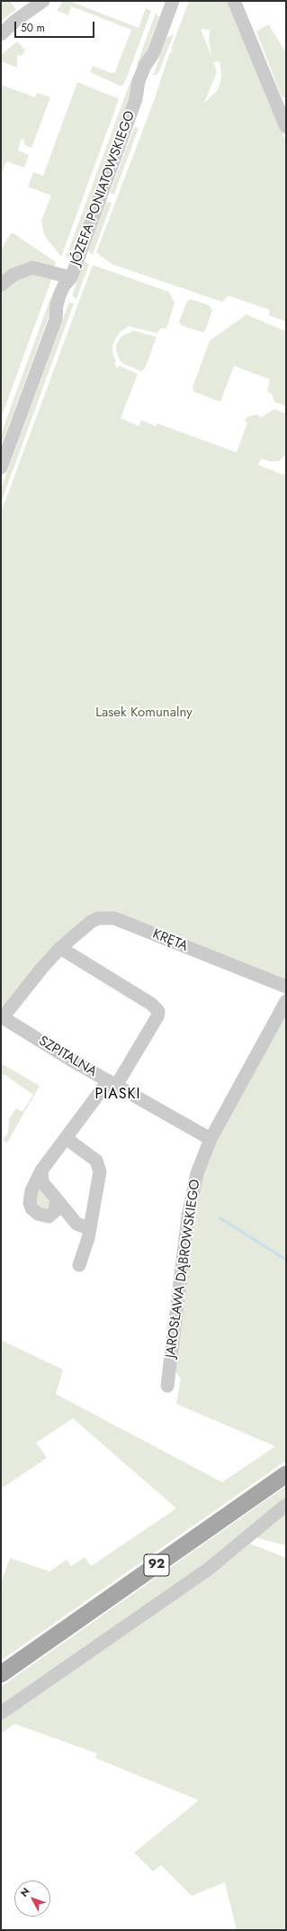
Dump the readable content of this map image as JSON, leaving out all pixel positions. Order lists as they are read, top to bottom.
{
  "streets": {
    "main road": ["92"],
    "street": [
      "JÓZEFA PONIATOWSKIEGO",
      "KRĘTA",
      "SZPITALNA",
      "JAROSŁAWA DĄBROWSKIEGO"
    ]
  },
  "crossings": [
    ["KRĘTA", "SZPITALNA"],
    ["SZPITALNA", "JAROSŁAWA DĄBROWSKIEGO"]
  ],
  "districts": ["PIASKI"],
  "parks": ["Lasek Komunalny"],
  "scale_bar": "50 m",
  "north": "top left"
}
